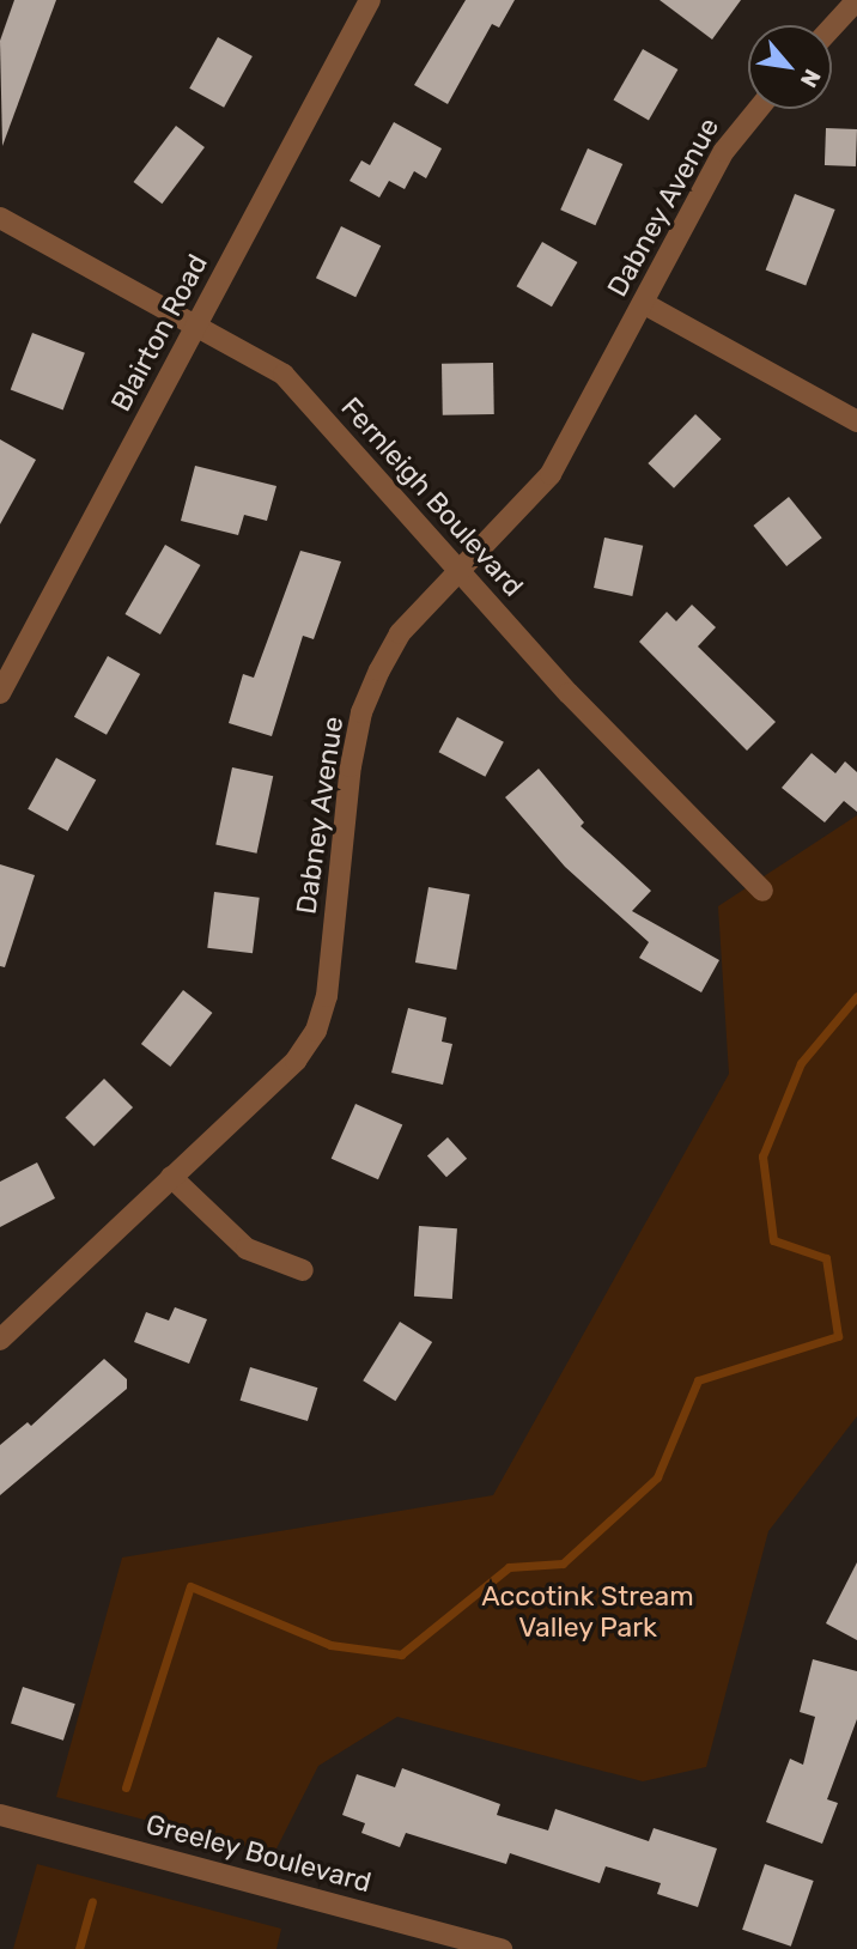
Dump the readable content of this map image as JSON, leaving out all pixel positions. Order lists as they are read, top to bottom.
{
  "streets": {
    "street": [
      "Dabney Avenue",
      "Blairton Road",
      "Fernleigh Boulevard",
      "Greeley Boulevard"
    ]
  },
  "crossings": [
    ["Dabney Avenue", "Fernleigh Boulevard"],
    ["Blairton Road", "Fernleigh Boulevard"]
  ],
  "parks": ["Accotink Stream Valley Park"],
  "north": "bottom right"
}
